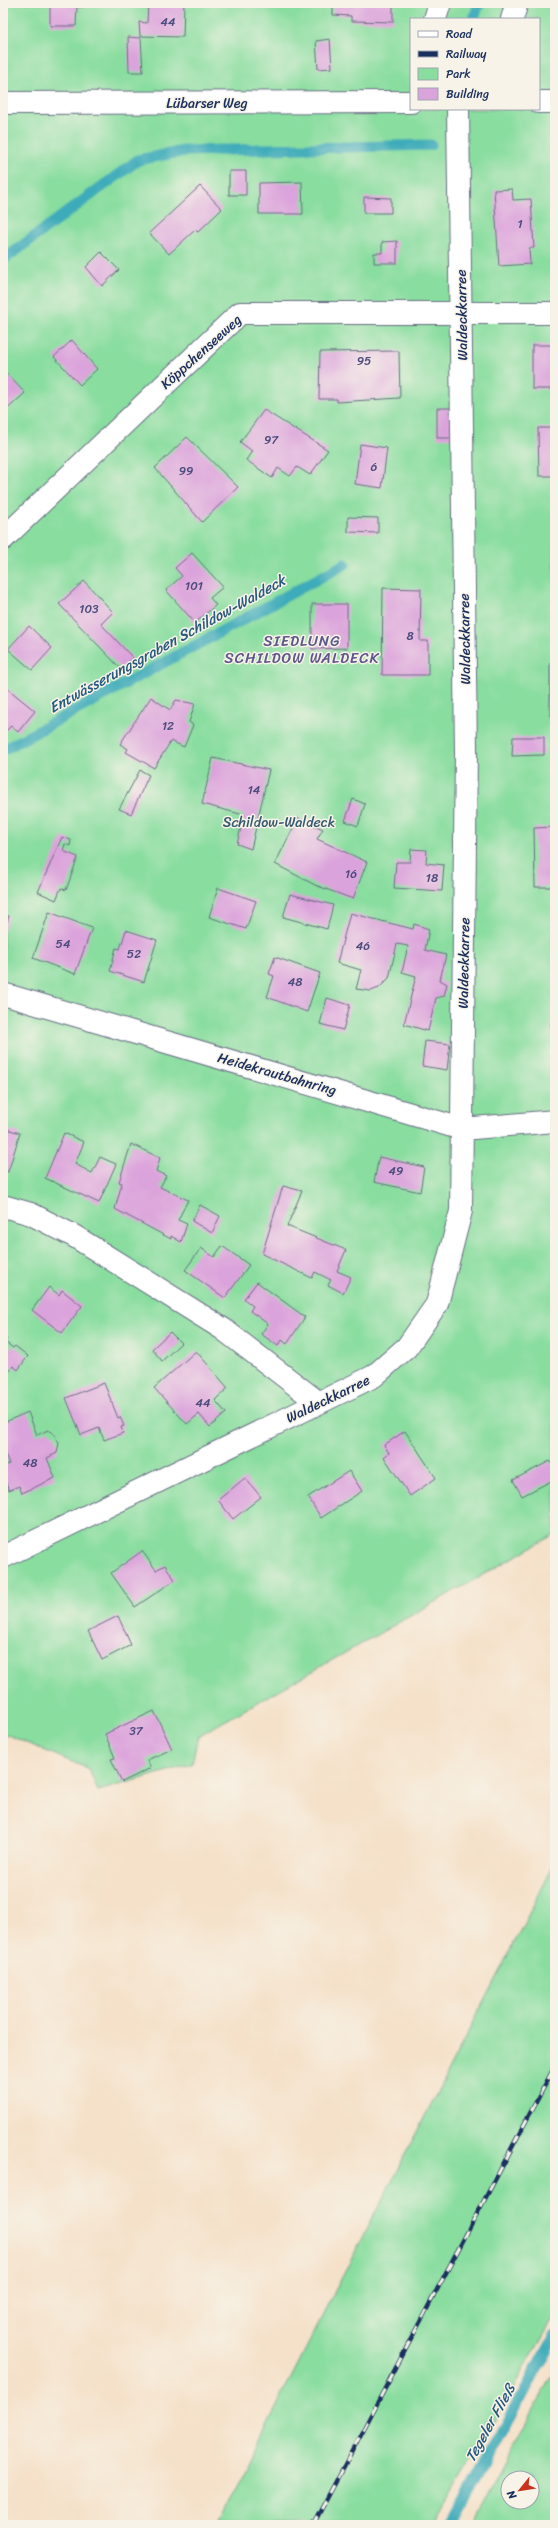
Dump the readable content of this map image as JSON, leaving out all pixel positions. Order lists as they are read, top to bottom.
{
  "streets": {
    "street": [
      "Lübarser Weg",
      "Waldeckkarree",
      "Köppchenseeweg",
      "Heidekrautbahnring"
    ]
  },
  "crossings": [
    ["Waldeckkarree", "Köppchenseeweg"],
    ["Waldeckkarree", "Heidekrautbahnring"]
  ],
  "districts": ["SIEDLUNG SCHILDOW WALDECK"],
  "water": ["Entwässerungsgraben Schildow-Waldeck", "Tegeler Fließ"],
  "parks": ["Schildow-Waldeck"],
  "house_numbers": [
    "44",
    "1",
    "95",
    "97",
    "6",
    "99",
    "101",
    "103",
    "8",
    "12",
    "14",
    "16",
    "18",
    "54",
    "46",
    "52",
    "48",
    "49",
    "44",
    "48",
    "37"
  ],
  "legend": [
    "Road",
    "Railway",
    "Park",
    "Building"
  ],
  "north": "bottom left"
}
